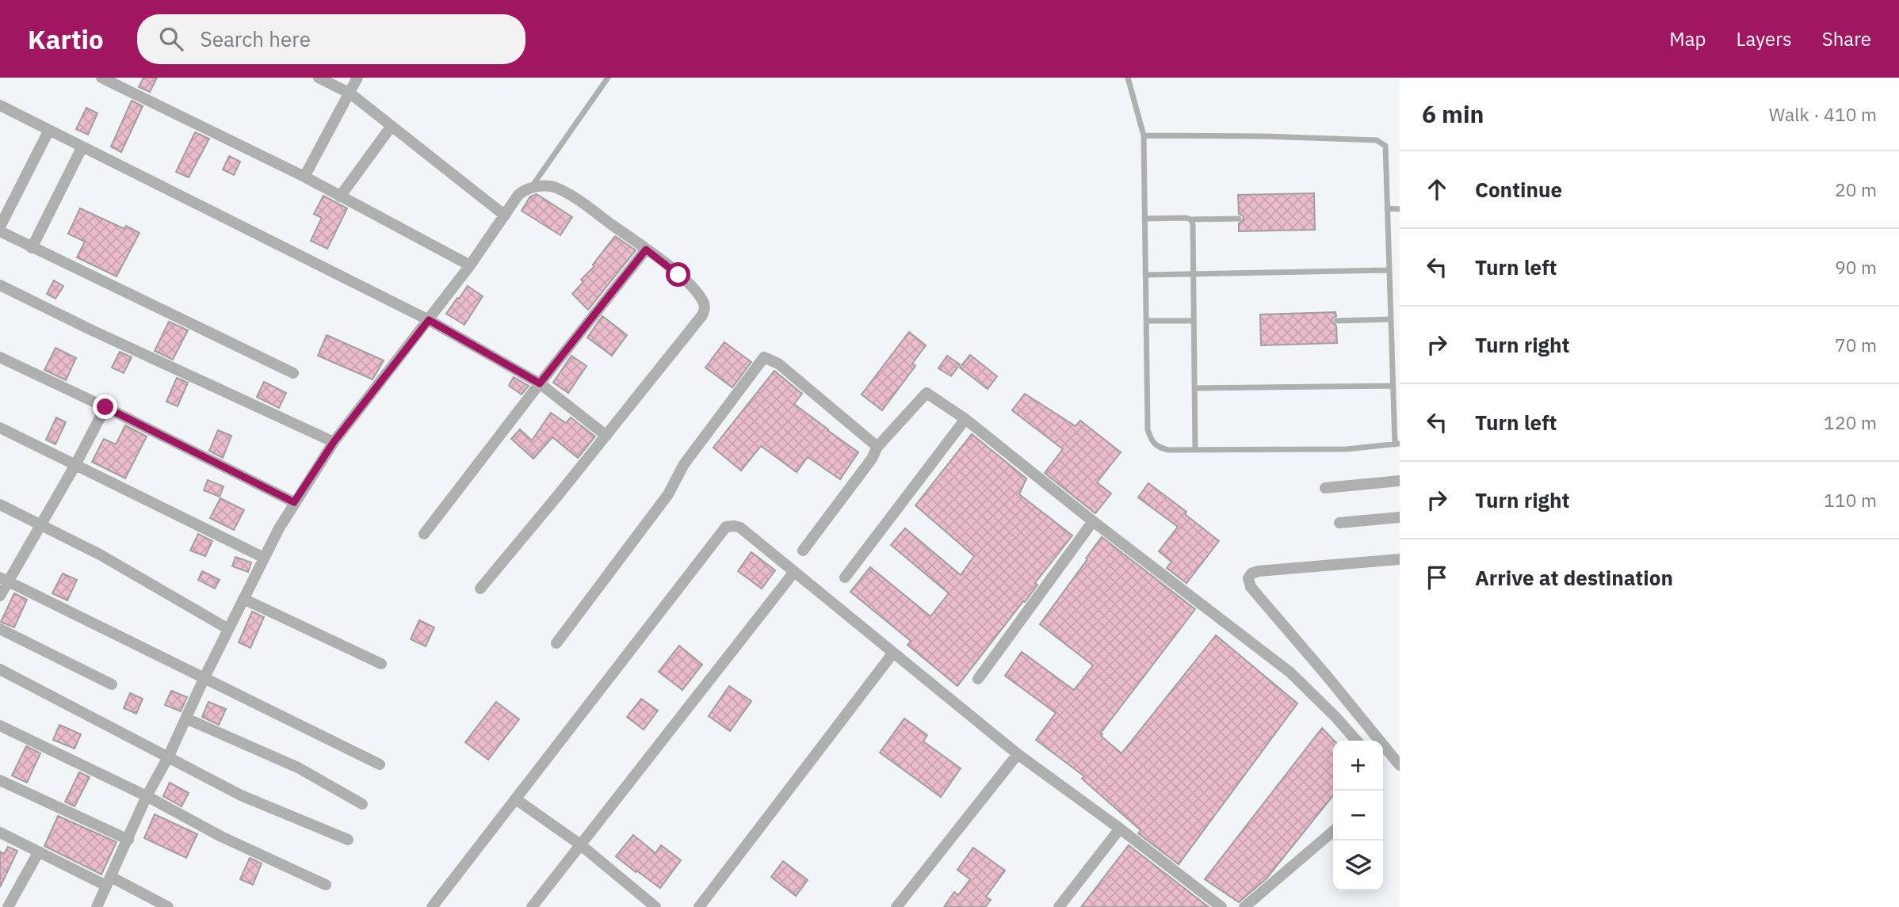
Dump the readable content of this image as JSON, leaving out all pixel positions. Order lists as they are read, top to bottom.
{
  "page": {
    "header": "Kartio",
    "search": "Search here",
    "nav": ["Map", "Layers", "Share"],
    "heading": ["6 min", "Walk · 410 m"],
    "list": [
      ["Continue", "20 m"],
      ["Turn left", "90 m"],
      ["Turn right", "70 m"],
      ["Turn left", "120 m"],
      ["Turn right", "110 m"],
      "Arrive at destination"
    ],
    "map_buttons": ["+", "−"]
  }
}
